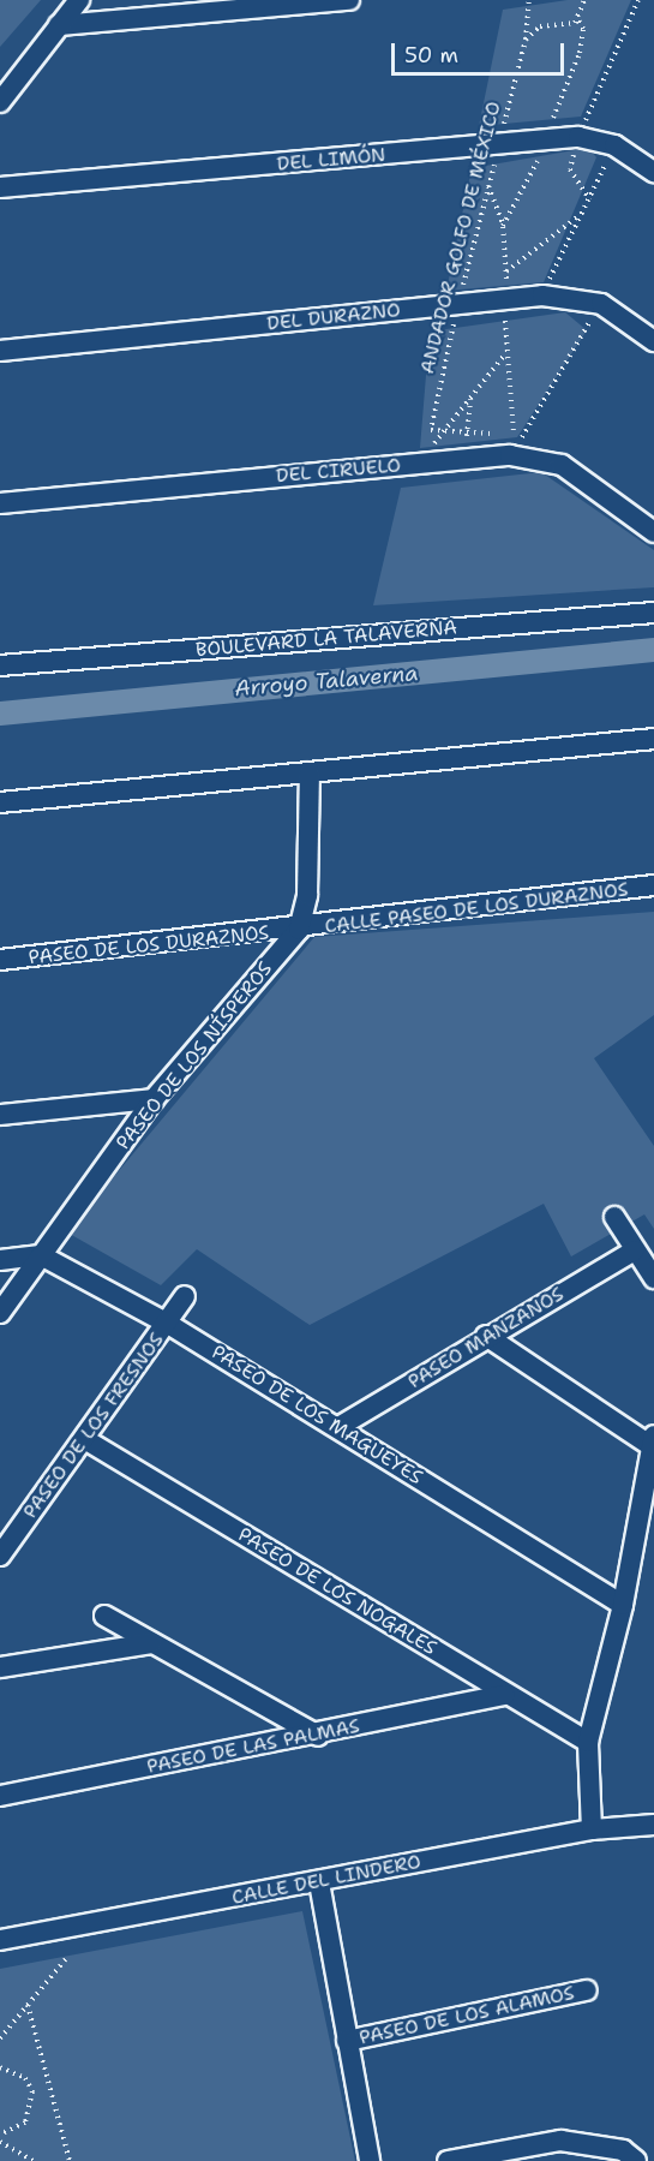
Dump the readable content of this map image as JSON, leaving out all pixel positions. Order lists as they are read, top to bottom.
{
  "streets": {
    "street": [
      "DEL LIMÓN",
      "DEL DURAZNO",
      "DEL CIRUELO",
      "BOULEVARD LA TALAVERNA",
      "CALLE PASEO DE LOS DURAZNOS",
      "PASEO DE LOS DURAZNOS",
      "PASEO DE LOS NÍSPEROS",
      "PASEO MANZANOS",
      "PASEO DE LOS MAGUEYES",
      "PASEO DE LOS FRESNOS",
      "PASEO DE LOS NOGALES",
      "PASEO DE LAS PALMAS",
      "CALLE DEL LINDERO",
      "PASEO DE LOS ALAMOS"
    ],
    "path": ["ANDADOR GOLFO DE MÉXICO"]
  },
  "crossings": [
    ["DEL LIMÓN", "ANDADOR GOLFO DE MÉXICO"],
    ["ANDADOR GOLFO DE MÉXICO", "DEL DURAZNO"],
    ["CALLE PASEO DE LOS DURAZNOS", "PASEO DE LOS DURAZNOS"],
    ["CALLE PASEO DE LOS DURAZNOS", "PASEO DE LOS NÍSPEROS"],
    ["PASEO DE LOS DURAZNOS", "PASEO DE LOS NÍSPEROS"],
    ["PASEO DE LOS NÍSPEROS", "PASEO DE LOS MAGUEYES"],
    ["PASEO MANZANOS", "PASEO DE LOS MAGUEYES"],
    ["PASEO DE LOS MAGUEYES", "PASEO DE LOS FRESNOS"],
    ["PASEO DE LOS FRESNOS", "PASEO DE LOS NOGALES"],
    ["PASEO DE LOS NOGALES", "PASEO DE LAS PALMAS"]
  ],
  "water": ["Arroyo Talaverna"],
  "scale_bar": "50 m"
}
